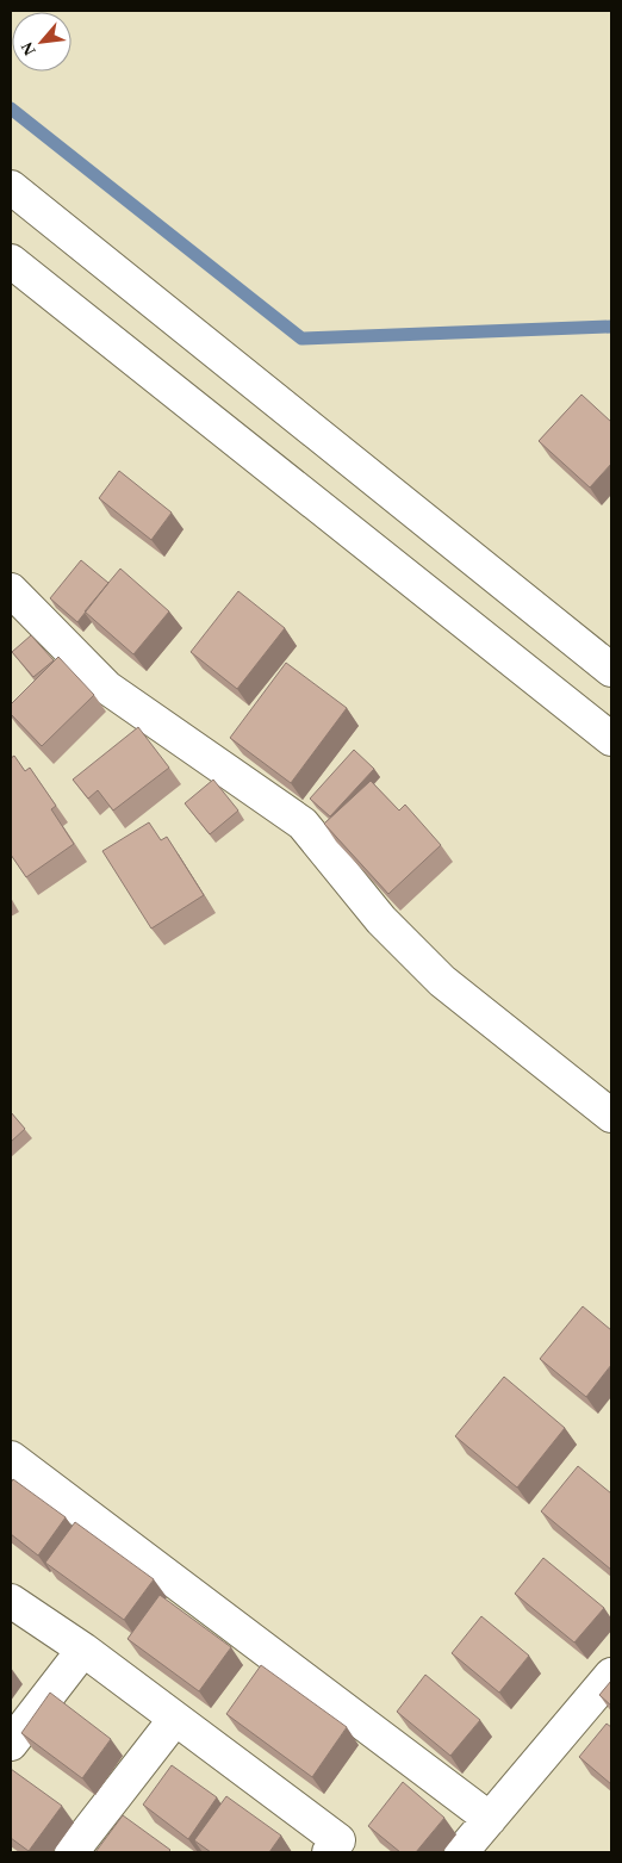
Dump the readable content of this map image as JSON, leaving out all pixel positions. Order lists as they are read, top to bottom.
{
  "north": "bottom left"
}
